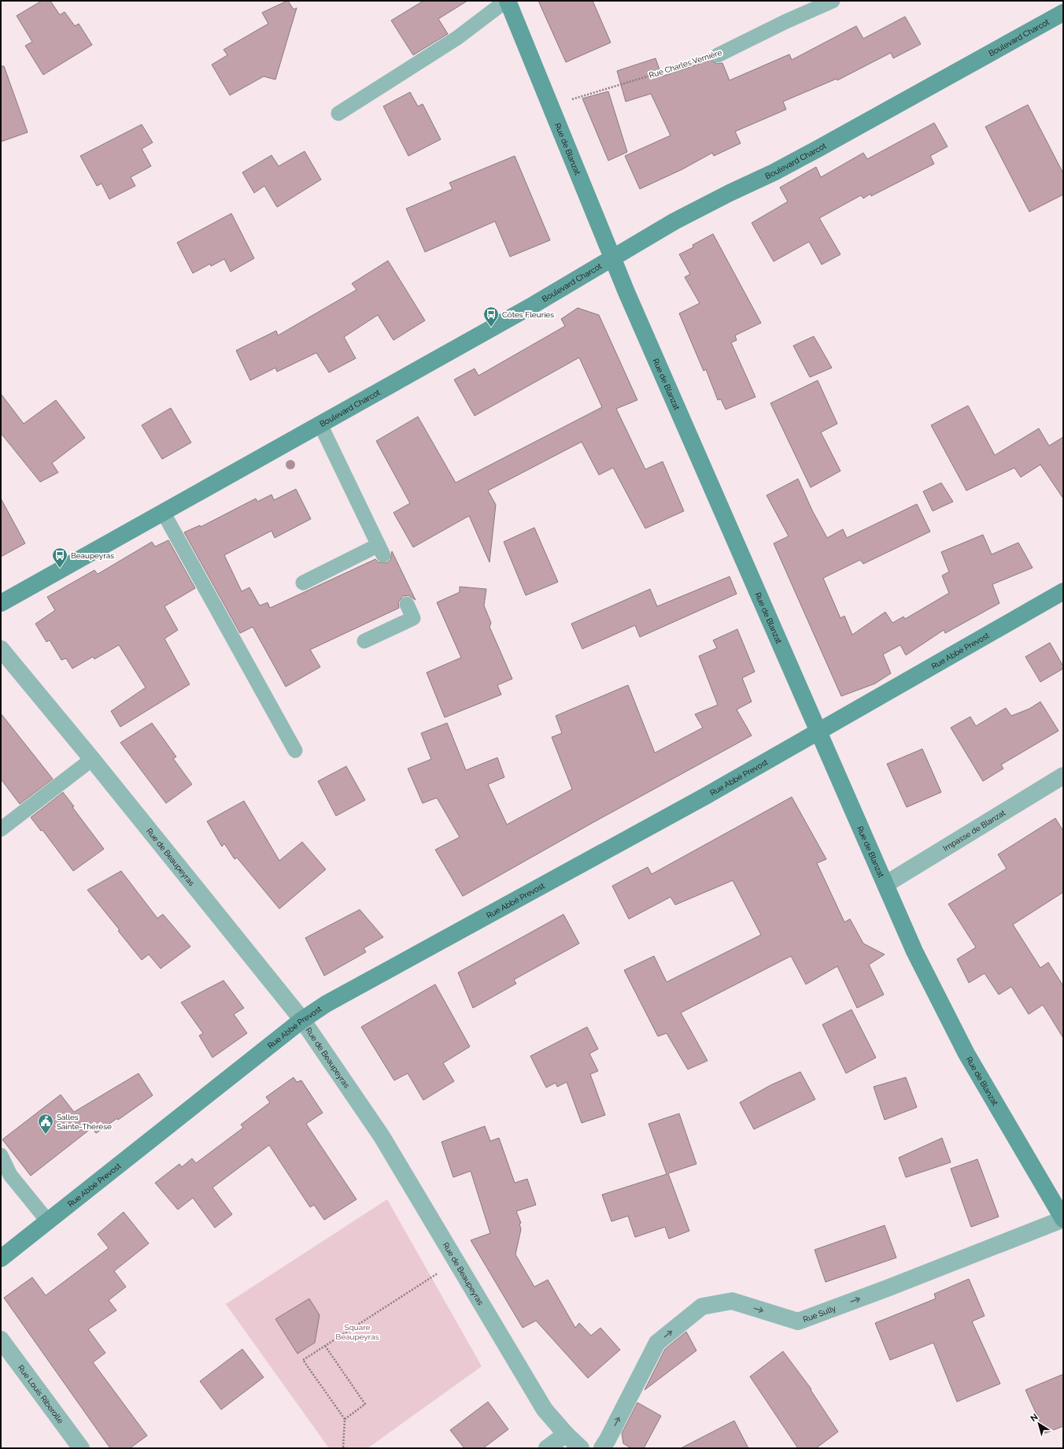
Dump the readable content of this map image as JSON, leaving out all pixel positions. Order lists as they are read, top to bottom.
{
  "streets": {
    "street": [
      "Boulevard Charcot",
      "Rue de Blanzat",
      "Rue Abbé Prevost",
      "Impasse de Blanzat",
      "Rue de Beaupeyras",
      "Rue Sully",
      "Rue Louis Riberolle"
    ],
    "lane": ["Rue Charles Vernière"]
  },
  "crossings": [
    ["Boulevard Charcot", "Rue de Blanzat"],
    ["Rue Charles Vernière", "Rue de Blanzat"],
    ["Rue de Blanzat", "Rue Abbé Prevost"],
    ["Rue de Blanzat", "Impasse de Blanzat"],
    ["Rue de Blanzat", "Rue Sully"],
    ["Rue Abbé Prevost", "Rue de Beaupeyras"]
  ],
  "one_way": ["Rue Sully"],
  "parks": ["Square Beaupeyras"],
  "places": {
    "bus stop": ["Côtes Fleuries", "Beaupeyras"],
    "public building": ["Salles Sainte-Thérèse"]
  },
  "north": "top left"
}
